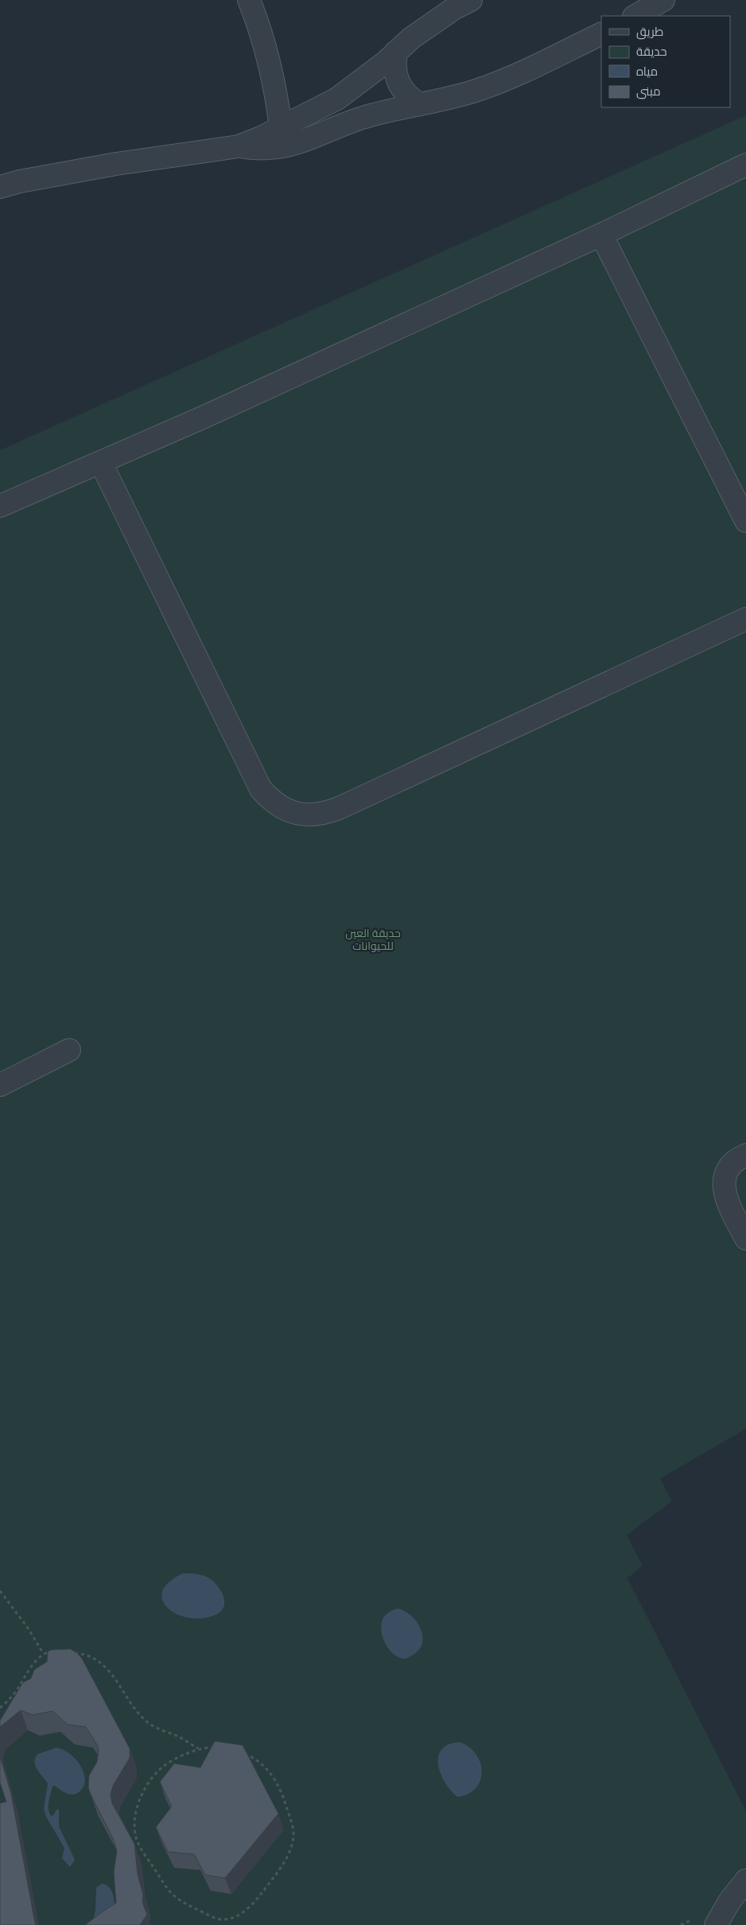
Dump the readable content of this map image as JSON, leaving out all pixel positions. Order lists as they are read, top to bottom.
{
  "parks": ["حديقة العين للحيوانات"],
  "legend": [
    "طريق",
    "حديقة",
    "مياه",
    "مبنى"
  ]
}
